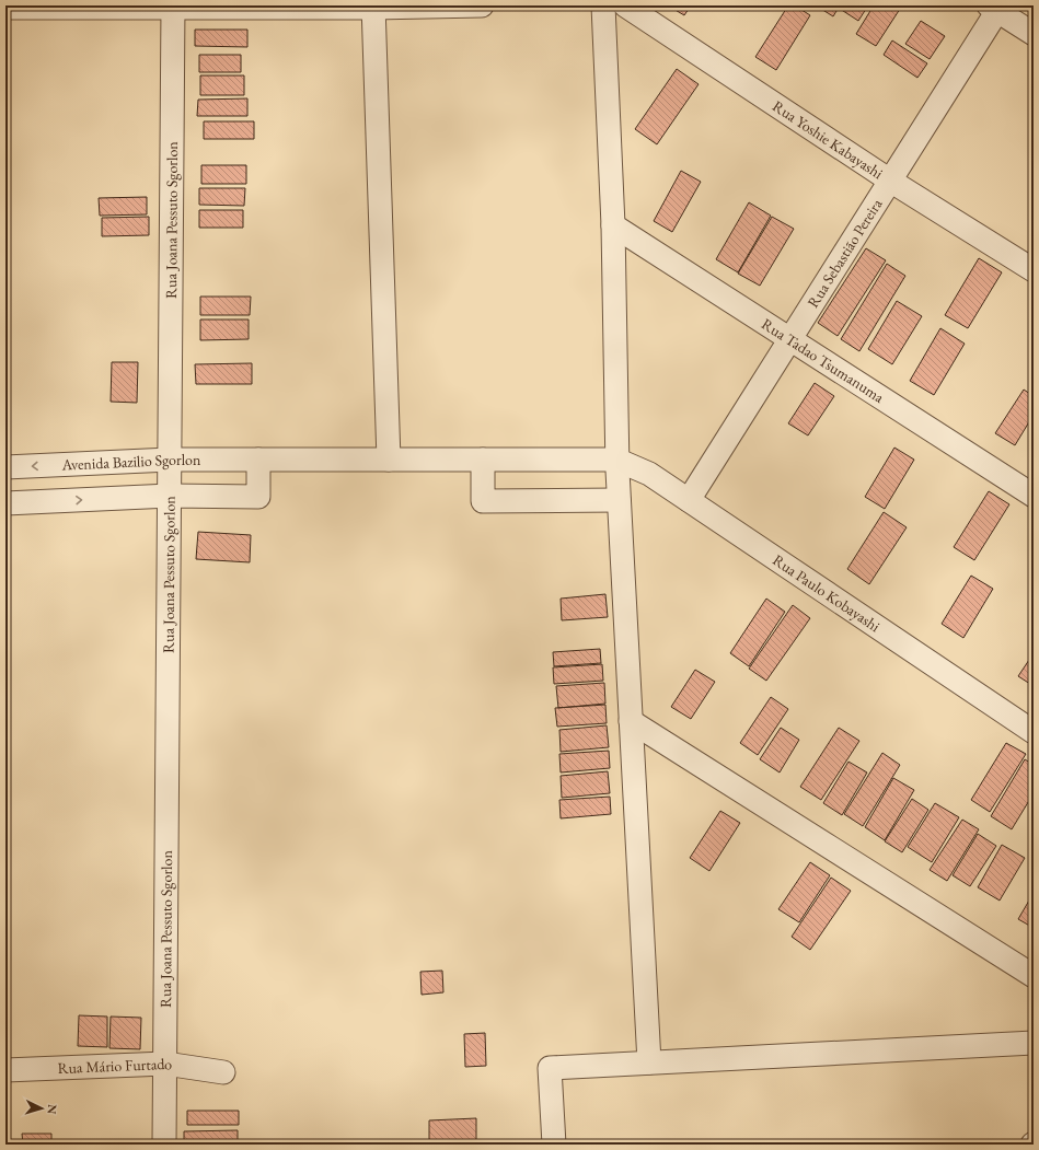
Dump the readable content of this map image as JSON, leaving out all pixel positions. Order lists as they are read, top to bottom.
{
  "streets": {
    "street": [
      "Rua Yoshie Kabayashi",
      "Rua Joana Pessuto Sgorlon",
      "Rua Sebastião Pereira",
      "Rua Tadao Tsumanuma",
      "Avenida Bazilio Sgorlon",
      "Rua Paulo Kobayashi",
      "Rua Mário Furtado"
    ]
  },
  "crossings": [
    ["Rua Yoshie Kabayashi", "Rua Sebastião Pereira"],
    ["Rua Joana Pessuto Sgorlon", "Avenida Bazilio Sgorlon"],
    ["Rua Joana Pessuto Sgorlon", "Rua Mário Furtado"],
    ["Rua Sebastião Pereira", "Rua Tadao Tsumanuma"],
    ["Rua Sebastião Pereira", "Rua Paulo Kobayashi"],
    ["Avenida Bazilio Sgorlon", "Rua Paulo Kobayashi"]
  ],
  "north": "right"
}
